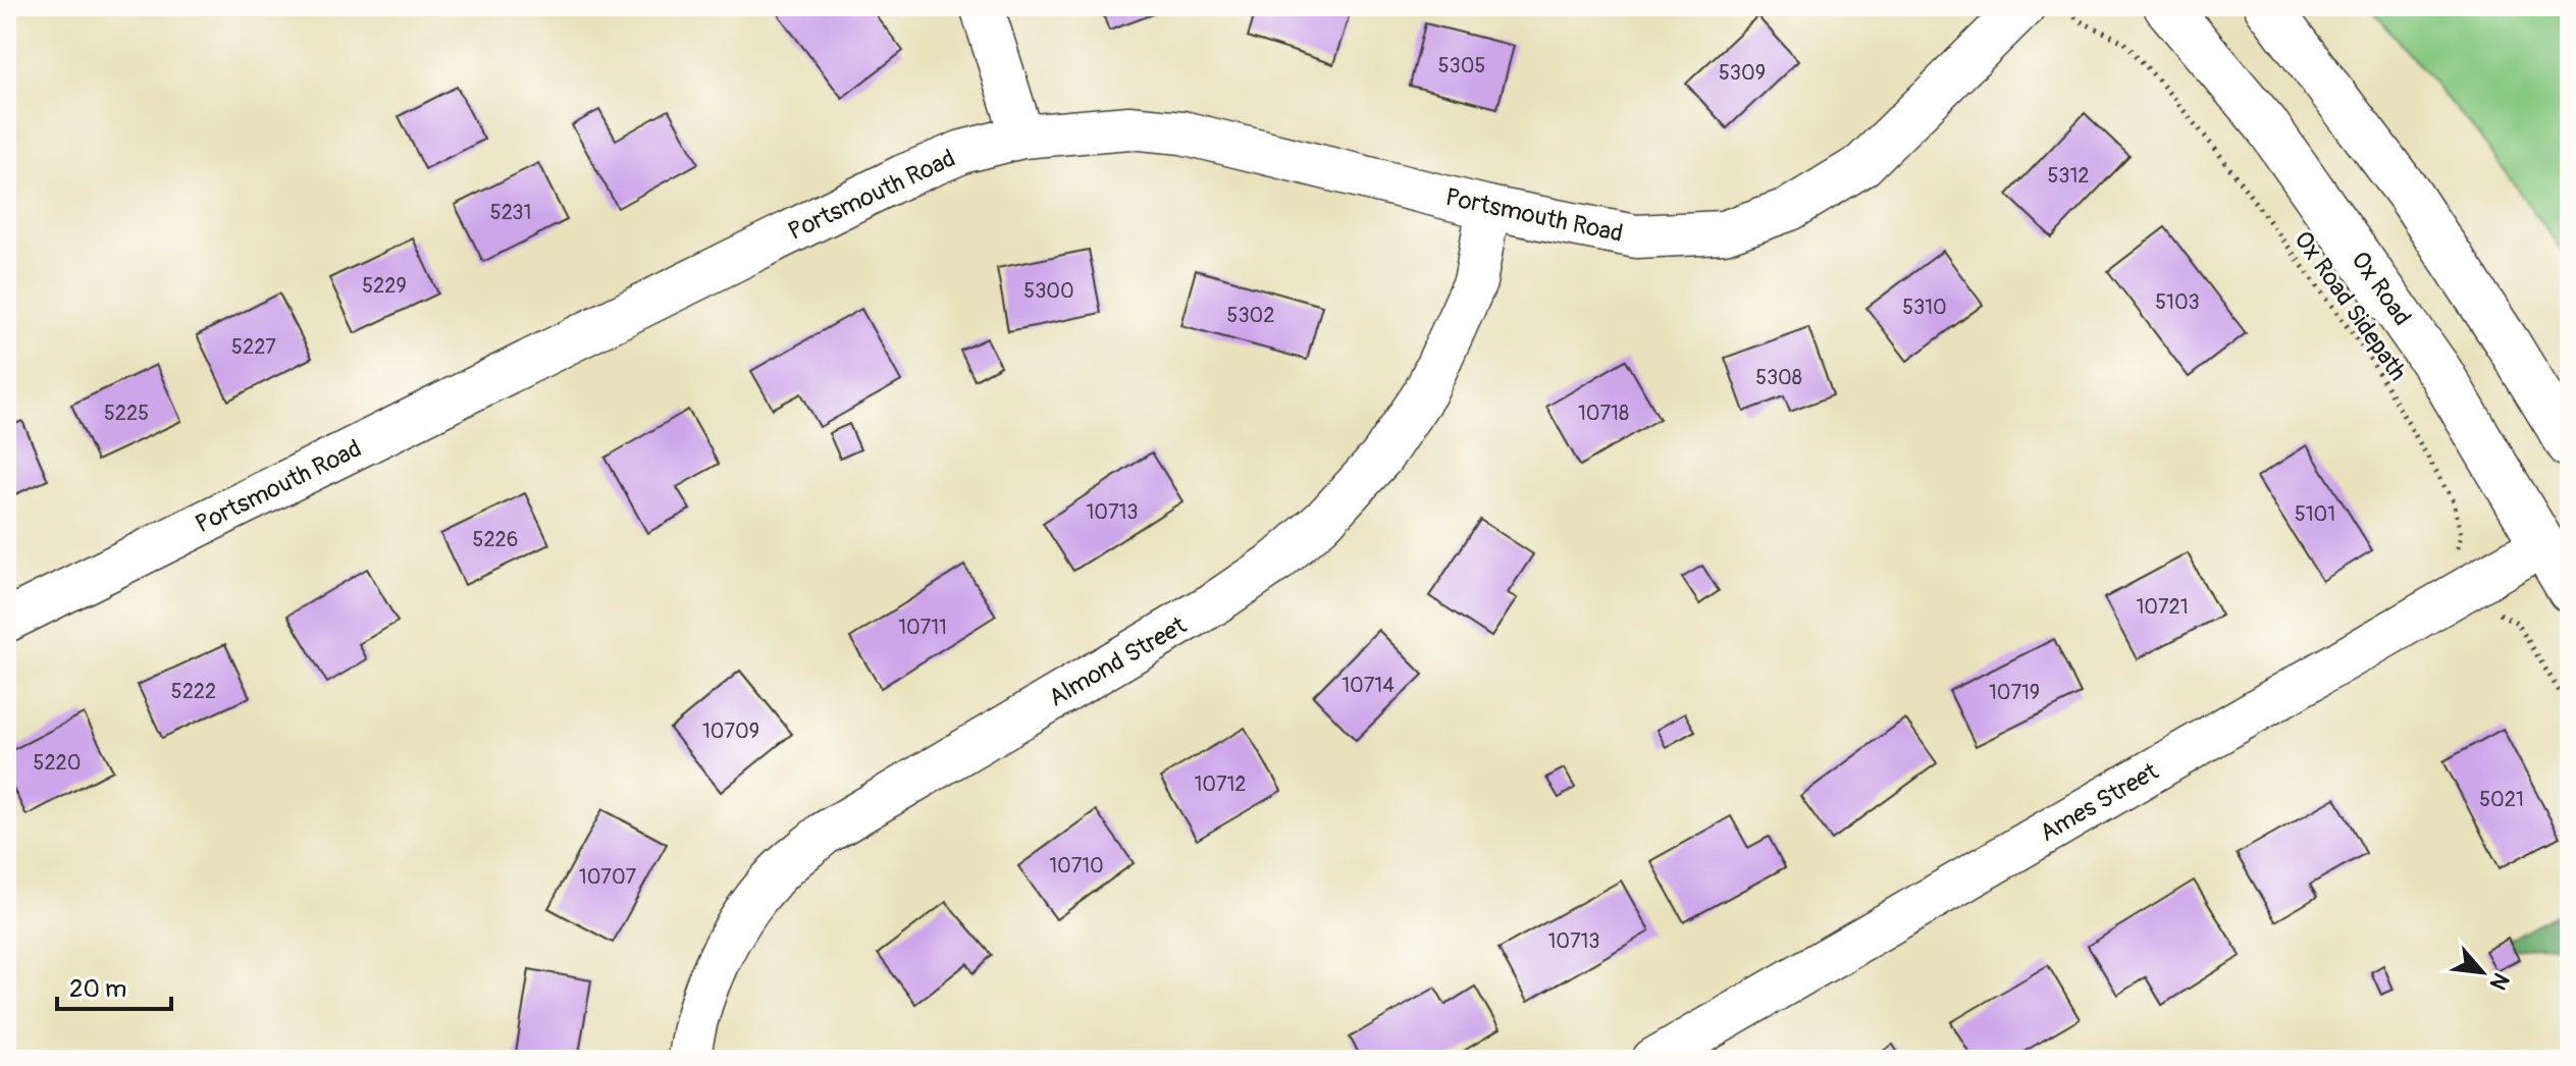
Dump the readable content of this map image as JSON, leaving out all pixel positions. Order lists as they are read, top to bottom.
{
  "streets": {
    "main road": ["Ox Road"],
    "street": ["Portsmouth Road", "Almond Street", "Ames Street"],
    "path": ["Ox Road Sidepath"]
  },
  "crossings": [
    ["Portsmouth Road", "Almond Street"],
    ["Ox Road", "Ames Street"],
    ["Ox Road Sidepath", "Ames Street"]
  ],
  "house_numbers": [
    "5305",
    "5309",
    "5312",
    "5231",
    "5229",
    "5300",
    "5103",
    "5310",
    "5302",
    "5227",
    "5308",
    "5225",
    "10718",
    "10713",
    "5101",
    "5226",
    "10721",
    "10711",
    "10714",
    "5222",
    "10719",
    "10709",
    "5220",
    "10712",
    "5021",
    "10710",
    "10707",
    "10713"
  ],
  "scale_bar": "20 m",
  "north": "bottom right"
}
